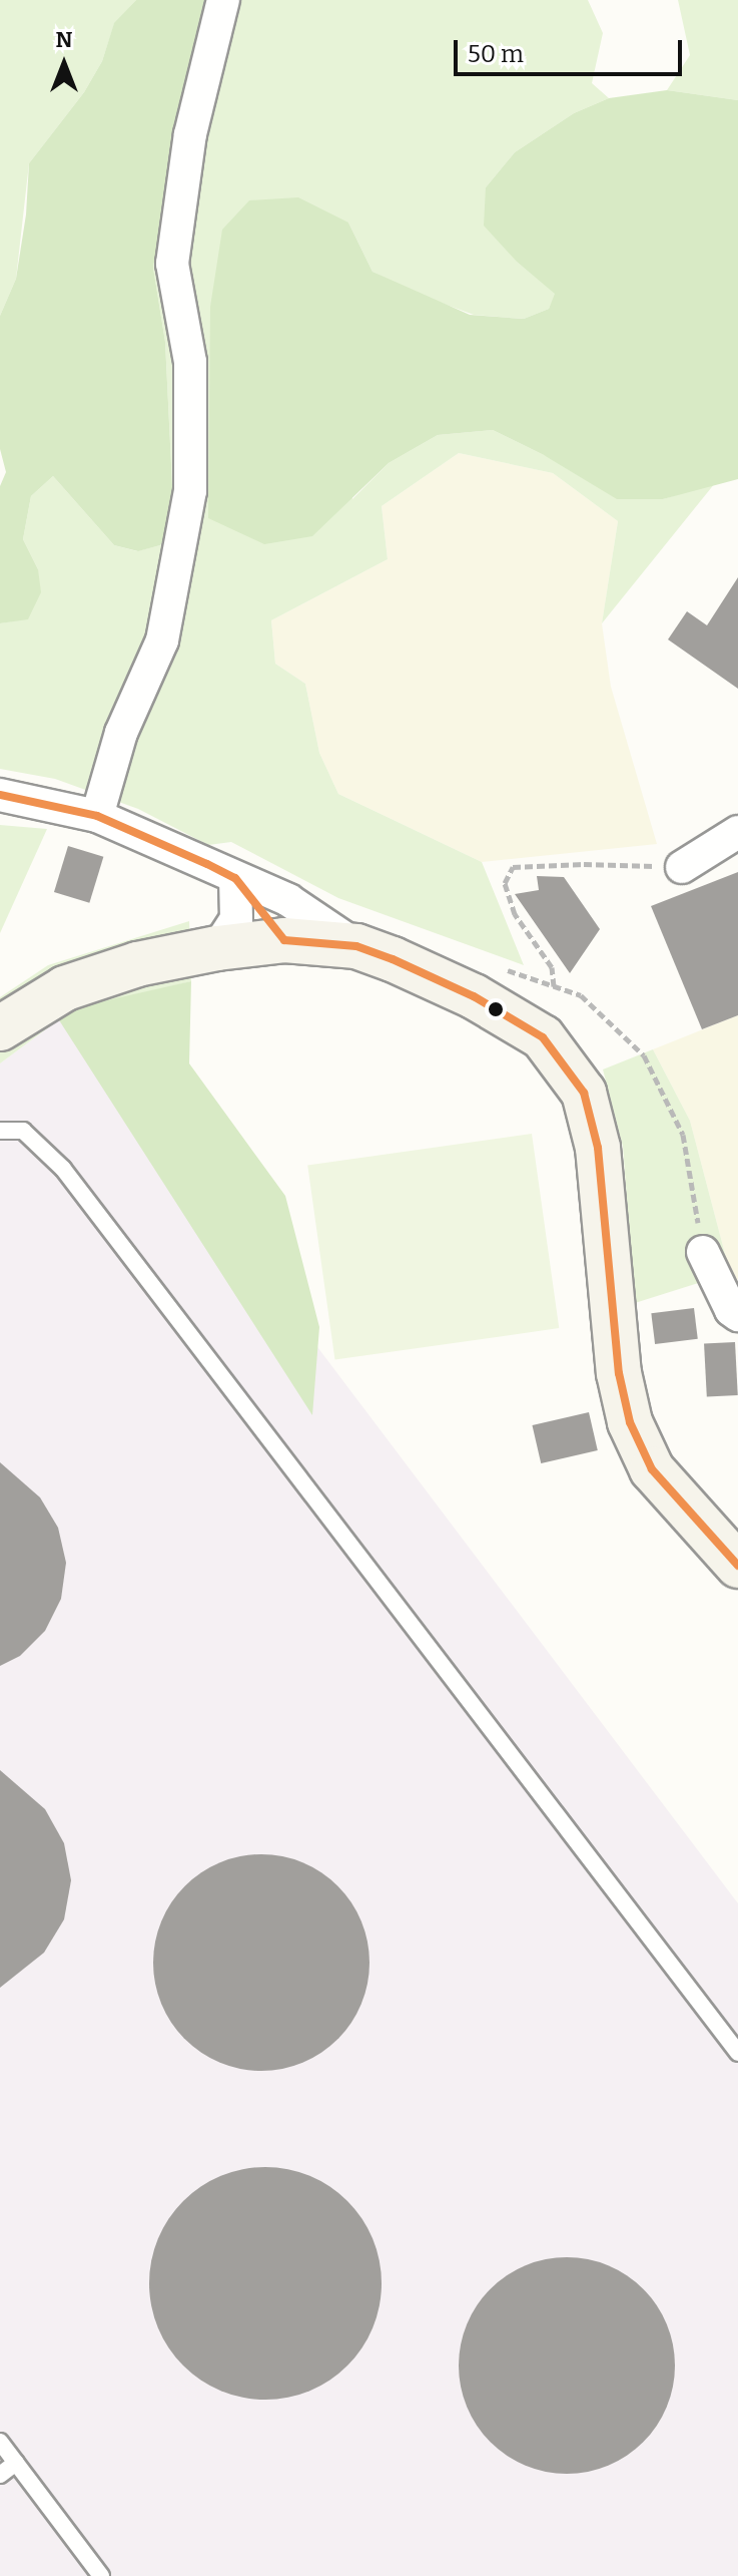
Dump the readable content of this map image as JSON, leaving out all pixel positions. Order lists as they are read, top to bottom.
{
  "scale_bar": "50 m",
  "north": "top"
}
